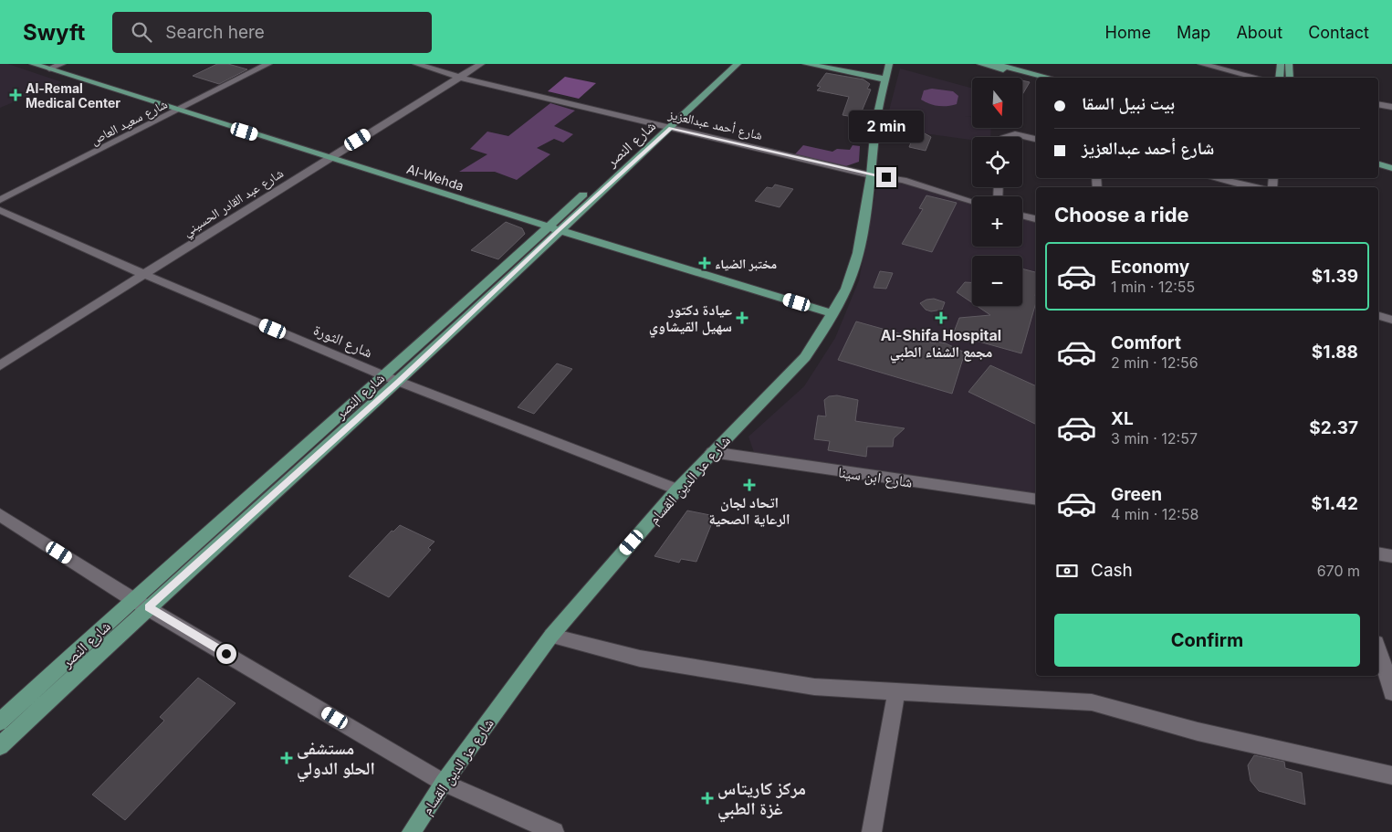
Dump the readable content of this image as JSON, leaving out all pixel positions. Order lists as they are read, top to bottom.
{
  "streets": {
    "main road": ["شارع النصر", "Al-Wehda", "شارع عز الدين القسام"],
    "street": [
      "شارع سعيد العاص",
      "شارع أحمد عبدالعزيز",
      "شارع عبد القادر الحسيني",
      "شارع الثورة",
      "شارع ابن سينا"
    ]
  },
  "crossings": [
    ["شارع سعيد العاص", "Al-Wehda"],
    ["شارع أحمد عبدالعزيز", "شارع النصر"],
    ["شارع أحمد عبدالعزيز", "شارع عبد القادر الحسيني"],
    ["شارع أحمد عبدالعزيز", "شارع عز الدين القسام"],
    ["شارع النصر", "Al-Wehda"],
    ["شارع النصر", "شارع الثورة"],
    ["Al-Wehda", "شارع عبد القادر الحسيني"],
    ["Al-Wehda", "شارع عز الدين القسام"],
    ["شارع عبد القادر الحسيني", "شارع الثورة"],
    ["شارع الثورة", "شارع عز الدين القسام"],
    ["شارع ابن سينا", "شارع عز الدين القسام"]
  ],
  "places": {
    "health": [
      "Al-Remal Medical Center",
      "مختبر الضياء",
      "عيادة دكتور سهيل القيشاوي",
      "Al-Shifa Hospital مجمع الشفاء الطبي",
      "اتحاد لجان الرعاية الصحية",
      "مستشفى الحلو الدولي",
      "مركز كاريتاس غزة الطبي"
    ]
  },
  "north": "bottom",
  "page": {
    "header": "Swyft",
    "search": "Search here",
    "nav": [
      "Home",
      "Map",
      "About",
      "Contact"
    ],
    "map_buttons": ["+", "−"],
    "banner": ["بيت نبيل السقا", "شارع أحمد عبدالعزيز"],
    "bubble": "2 min",
    "heading": "Choose a ride",
    "list": [
      {
        "name": "Economy",
        "note": "1 min · 12:55",
        "value": "$1.39"
      },
      {
        "name": "Comfort",
        "note": "2 min · 12:56",
        "value": "$1.88"
      },
      {
        "name": "XL",
        "note": "3 min · 12:57",
        "value": "$2.37"
      },
      {
        "name": "Green",
        "note": "4 min · 12:58",
        "value": "$1.42"
      }
    ],
    "pay": ["Cash", "670 m"],
    "buttons": "Confirm"
  }
}
